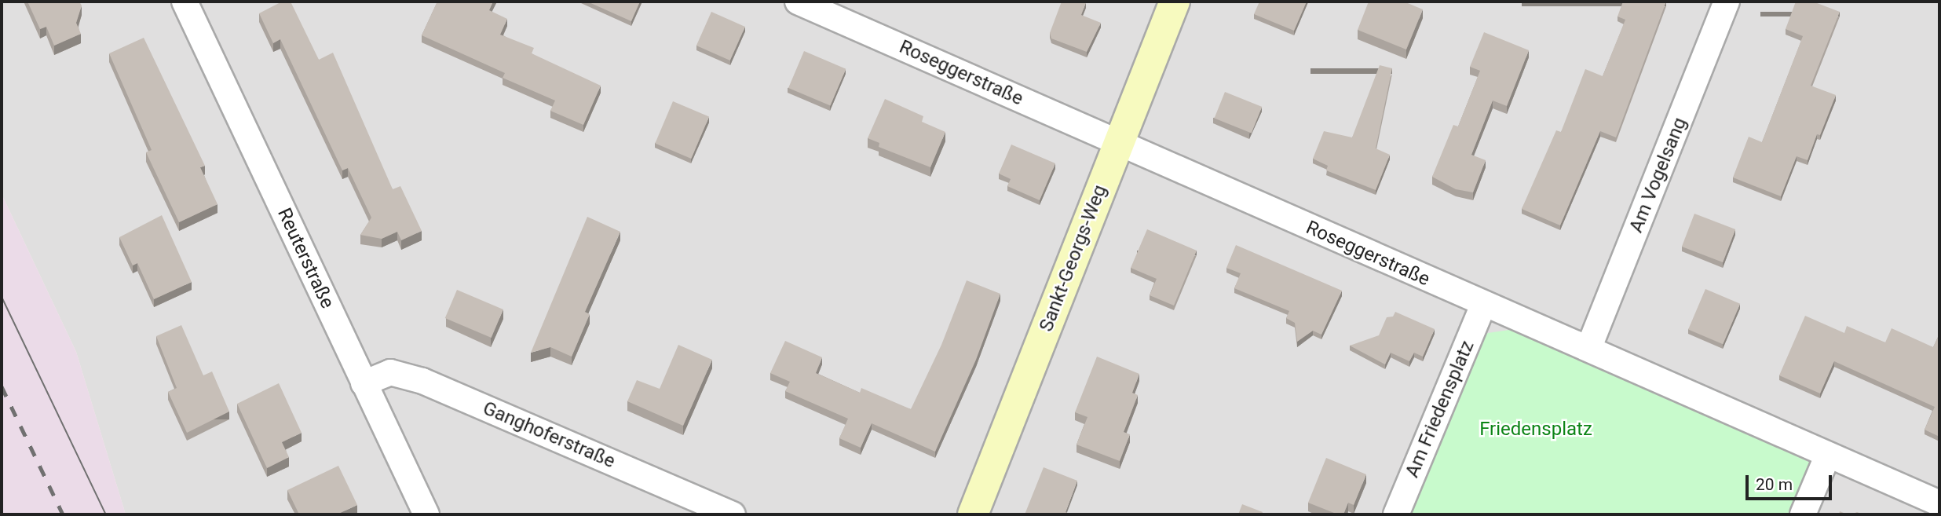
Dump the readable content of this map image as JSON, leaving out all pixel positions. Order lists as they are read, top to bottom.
{
  "streets": {
    "street": [
      "Roseggerstraße",
      "Am Vogelsang",
      "Reuterstraße",
      "Sankt-Georgs-Weg",
      "Am Friedensplatz",
      "Ganghoferstraße"
    ]
  },
  "crossings": [
    ["Roseggerstraße", "Am Vogelsang"],
    ["Roseggerstraße", "Sankt-Georgs-Weg"],
    ["Roseggerstraße", "Am Friedensplatz"],
    ["Reuterstraße", "Ganghoferstraße"]
  ],
  "parks": ["Friedensplatz"],
  "scale_bar": "20 m"
}
